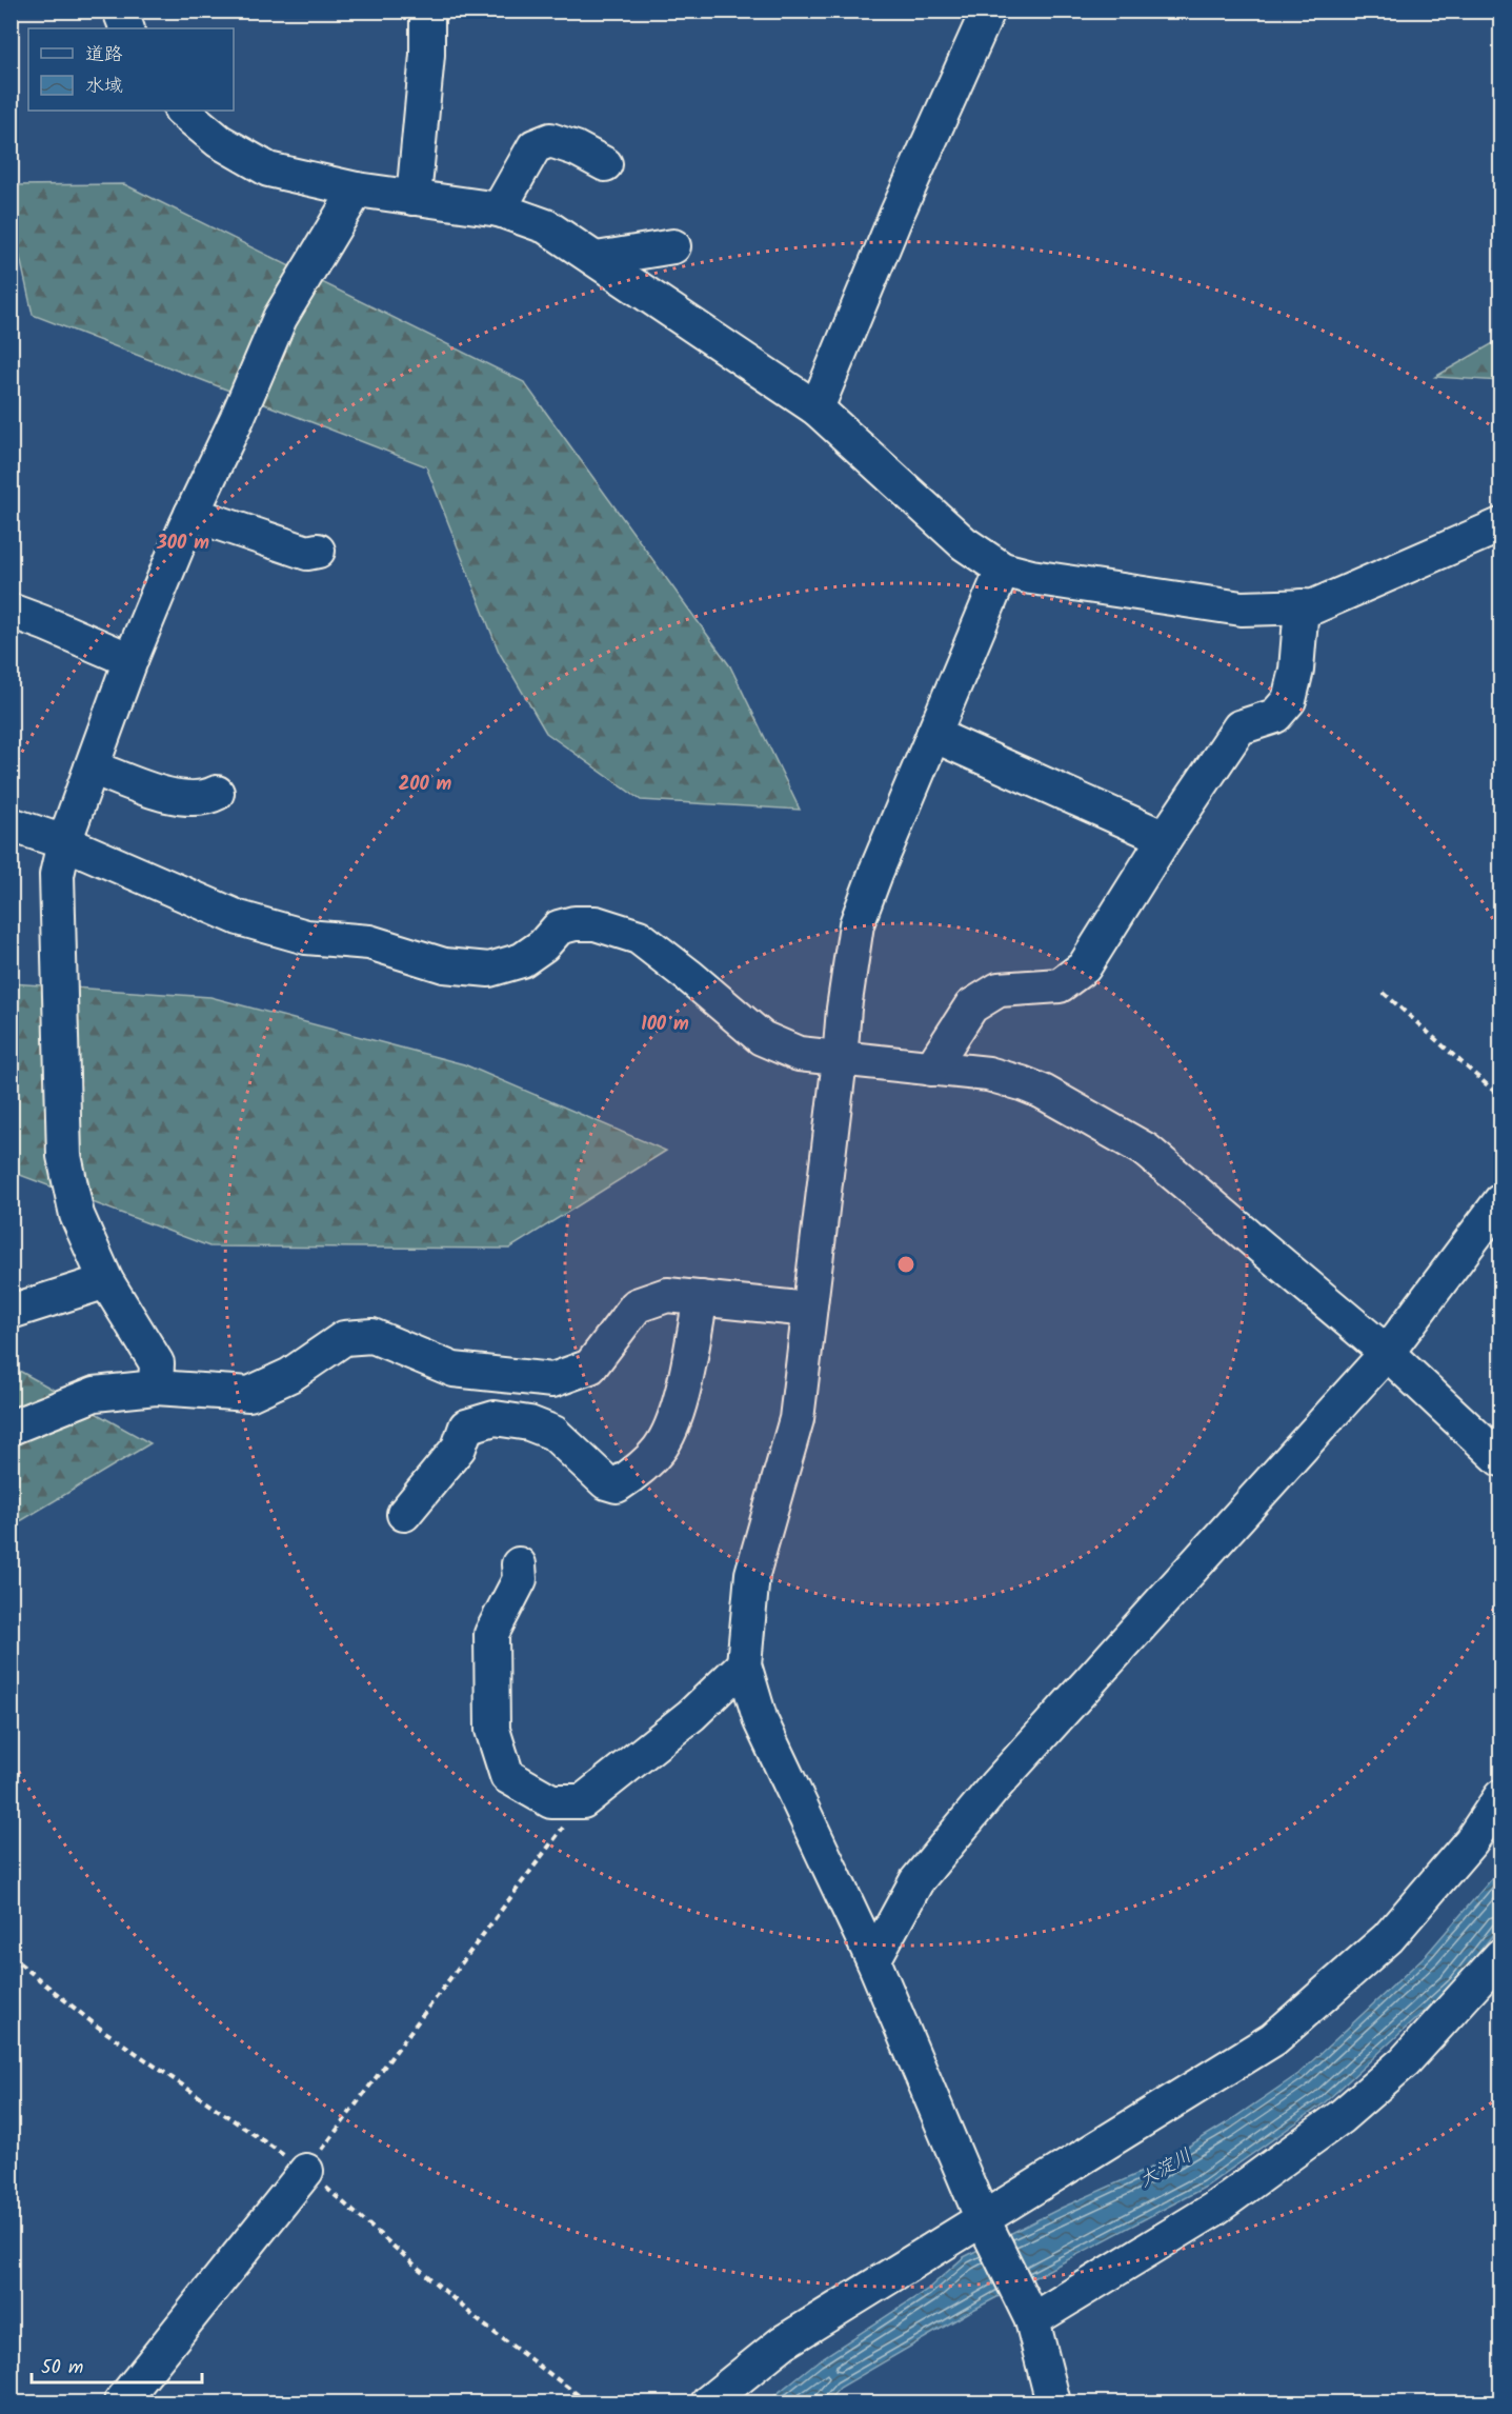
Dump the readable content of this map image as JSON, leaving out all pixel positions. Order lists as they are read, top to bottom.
{
  "water": ["大淀川"],
  "legend": ["道路", "水域"],
  "scale_bar": "50 m",
  "rings": ["300 m", "200 m", "100 m"]
}
